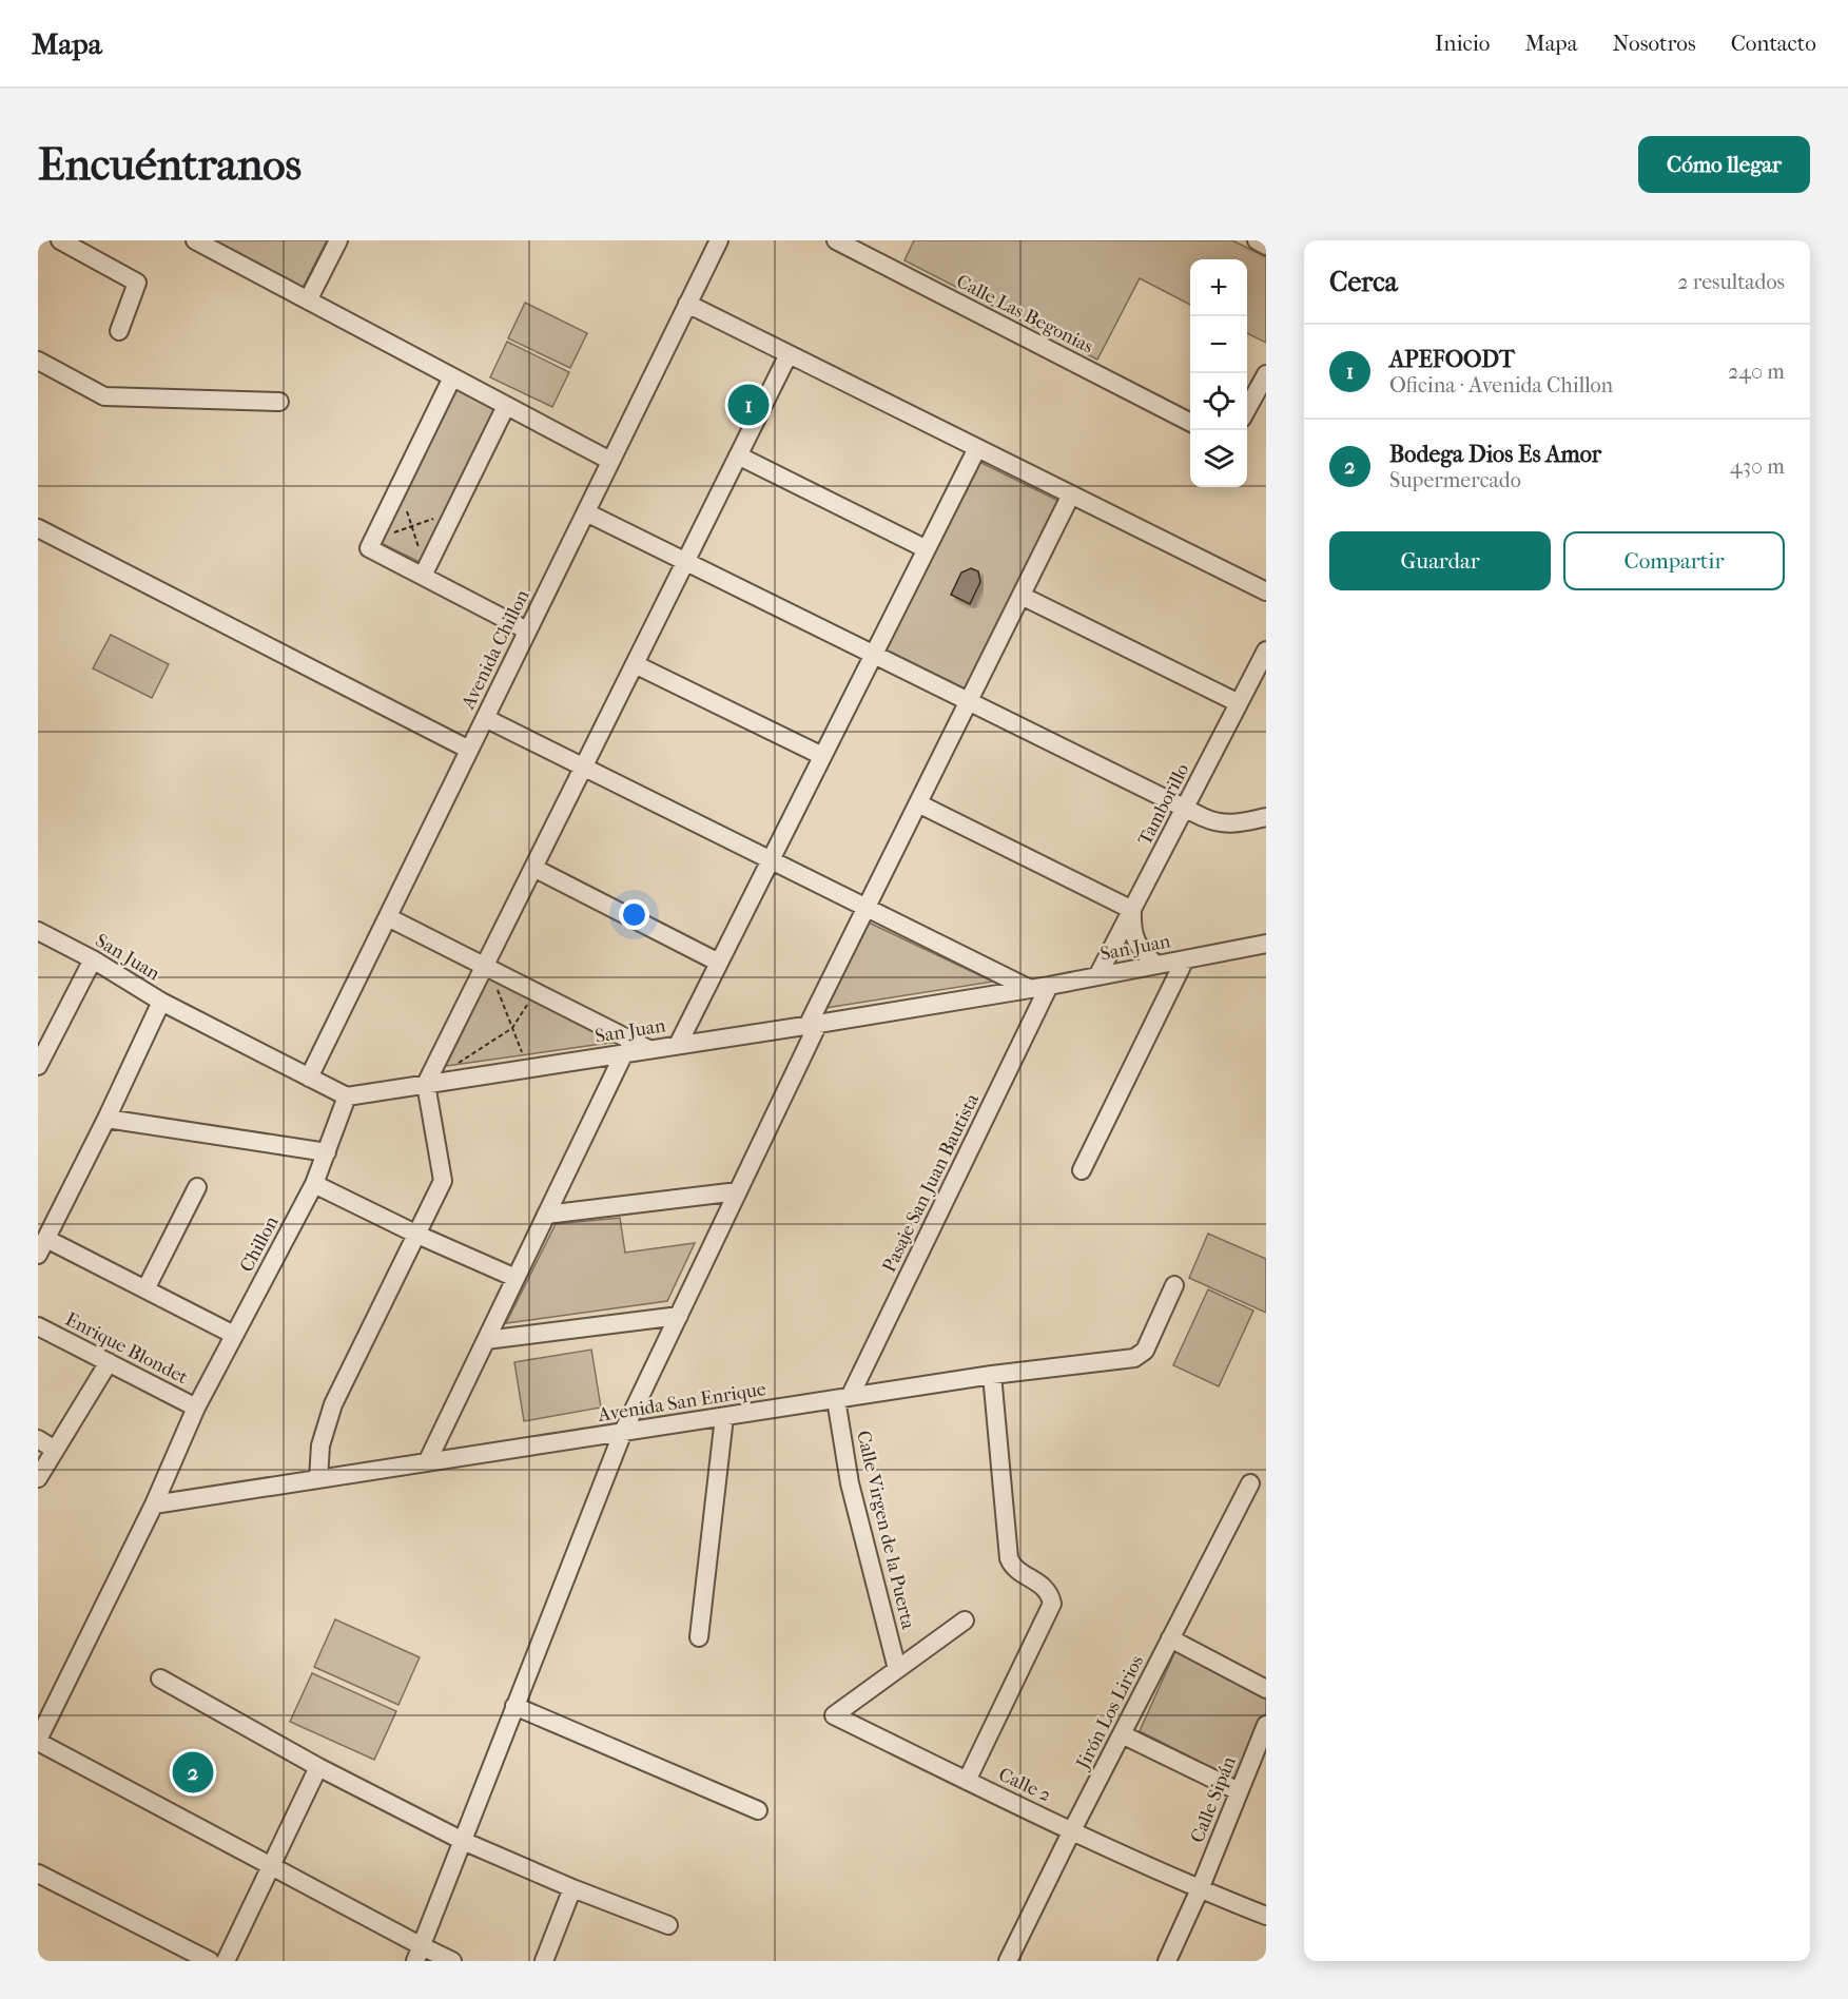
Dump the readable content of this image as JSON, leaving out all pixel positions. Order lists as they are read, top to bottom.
{
  "streets": {
    "street": [
      "Calle Las Begonias",
      "Avenida Chillon",
      "Tamborillo",
      "San Juan",
      "Pasaje San Juan Bautista",
      "Chillon",
      "Enrique Blondet",
      "Avenida San Enrique",
      "Calle Virgen de la Puerta",
      "Jirón Los Lirios",
      "Calle 2",
      "Calle Sipán"
    ]
  },
  "crossings": [
    ["Avenida Chillon", "San Juan"],
    ["Tamborillo", "San Juan"],
    ["San Juan", "Pasaje San Juan Bautista"],
    ["San Juan", "Chillon"],
    ["Pasaje San Juan Bautista", "Avenida San Enrique"],
    ["Pasaje San Juan Bautista", "Calle Virgen de la Puerta"],
    ["Chillon", "Enrique Blondet"],
    ["Chillon", "Avenida San Enrique"],
    ["Avenida San Enrique", "Calle Virgen de la Puerta"],
    ["Calle Virgen de la Puerta", "Calle 2"],
    ["Jirón Los Lirios", "Calle 2"],
    ["Calle 2", "Calle Sipán"]
  ],
  "page": {
    "header": "Mapa",
    "nav": [
      "Inicio",
      "Mapa",
      "Nosotros",
      "Contacto"
    ],
    "buttons": [
      "Cómo llegar",
      ["Guardar", "Compartir"]
    ],
    "title": "Encuéntranos",
    "heading": ["Cerca", "2 resultados"],
    "map_buttons": ["+", "−"],
    "list": [
      {
        "mark": "1",
        "name": "APEFOODT",
        "note": "Oficina · Avenida Chillon",
        "value": "240 m"
      },
      {
        "mark": "2",
        "name": "Bodega Dios Es Amor",
        "note": "Supermercado",
        "value": "430 m"
      }
    ],
    "pins": ["1", "2"]
  }
}
